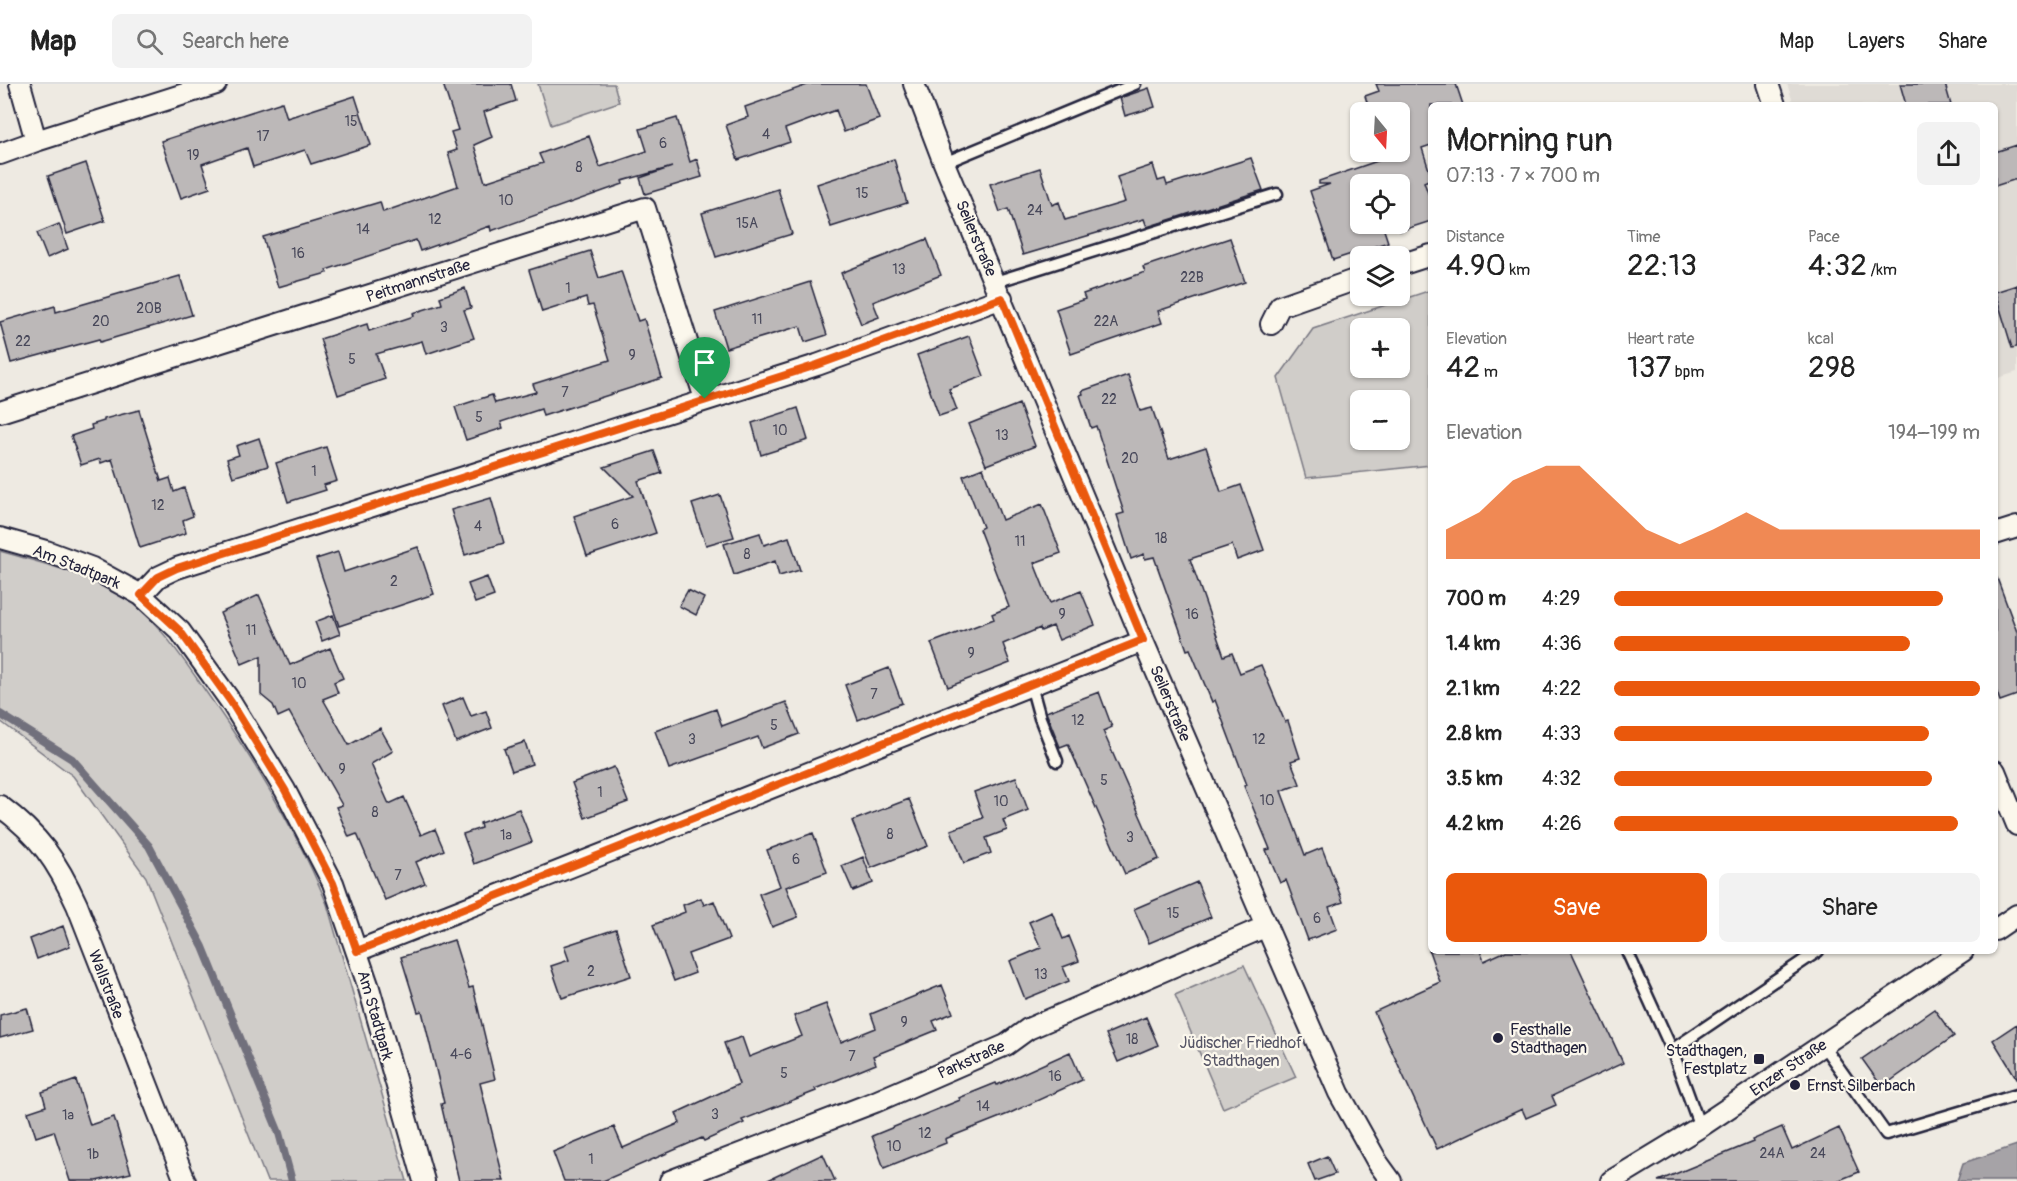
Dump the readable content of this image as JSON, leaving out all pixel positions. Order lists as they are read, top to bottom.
{
  "streets": {
    "street": [
      "Seilerstraße",
      "Peitmannstraße",
      "Am Stadtpark",
      "Wallstraße",
      "Parkstraße",
      "Enzer Straße"
    ]
  },
  "crossings": [
    ["Seilerstraße", "Parkstraße"]
  ],
  "parks": ["Jüdischer Friedhof Stadthagen"],
  "places": {
    "other": ["Festhalle Stadthagen", "Ernst Silberbach"],
    "transit": ["Stadthagen, Festplatz"]
  },
  "house_numbers": [
    "15",
    "4",
    "17",
    "6",
    "19",
    "8",
    "15",
    "10",
    "24",
    "12",
    "15A",
    "14",
    "16",
    "13",
    "22B",
    "1",
    "20B",
    "11",
    "20",
    "22A",
    "3",
    "22",
    "9",
    "5",
    "7",
    "22",
    "5",
    "10",
    "13",
    "20",
    "1",
    "12",
    "6",
    "4",
    "18",
    "11",
    "8",
    "2",
    "9",
    "16",
    "11",
    "9",
    "10",
    "7",
    "12",
    "5",
    "3",
    "12",
    "9",
    "5",
    "1",
    "10",
    "10",
    "8",
    "8",
    "1a",
    "3",
    "6",
    "7",
    "15",
    "6",
    "2",
    "13",
    "9",
    "18",
    "4-6",
    "7",
    "5",
    "16",
    "14",
    "3",
    "1a",
    "12",
    "10",
    "24A",
    "24",
    "1b",
    "1"
  ],
  "north": "bottom",
  "page": {
    "header": "Map",
    "search": "Search here",
    "nav": ["Map", "Layers", "Share"],
    "map_buttons": ["+", "−"],
    "heading": ["Morning run", "07:13 · 7 × 700 m"],
    "stats": [
      ["Distance", "4.90 km"],
      ["Time", "22:13"],
      ["Pace", "4:32 /km"],
      ["Elevation", "42 m"],
      ["Heart rate", "137 bpm"],
      ["kcal", "298"]
    ],
    "chart": ["Elevation", "194–199 m"],
    "list": [
      {
        "name": "700 m",
        "note": "4:29"
      },
      {
        "name": "1.4 km",
        "note": "4:36"
      },
      {
        "name": "2.1 km",
        "note": "4:22"
      },
      {
        "name": "2.8 km",
        "note": "4:33"
      },
      {
        "name": "3.5 km",
        "note": "4:32"
      },
      {
        "name": "4.2 km",
        "note": "4:26"
      }
    ],
    "buttons": ["Save", "Share"]
  }
}
